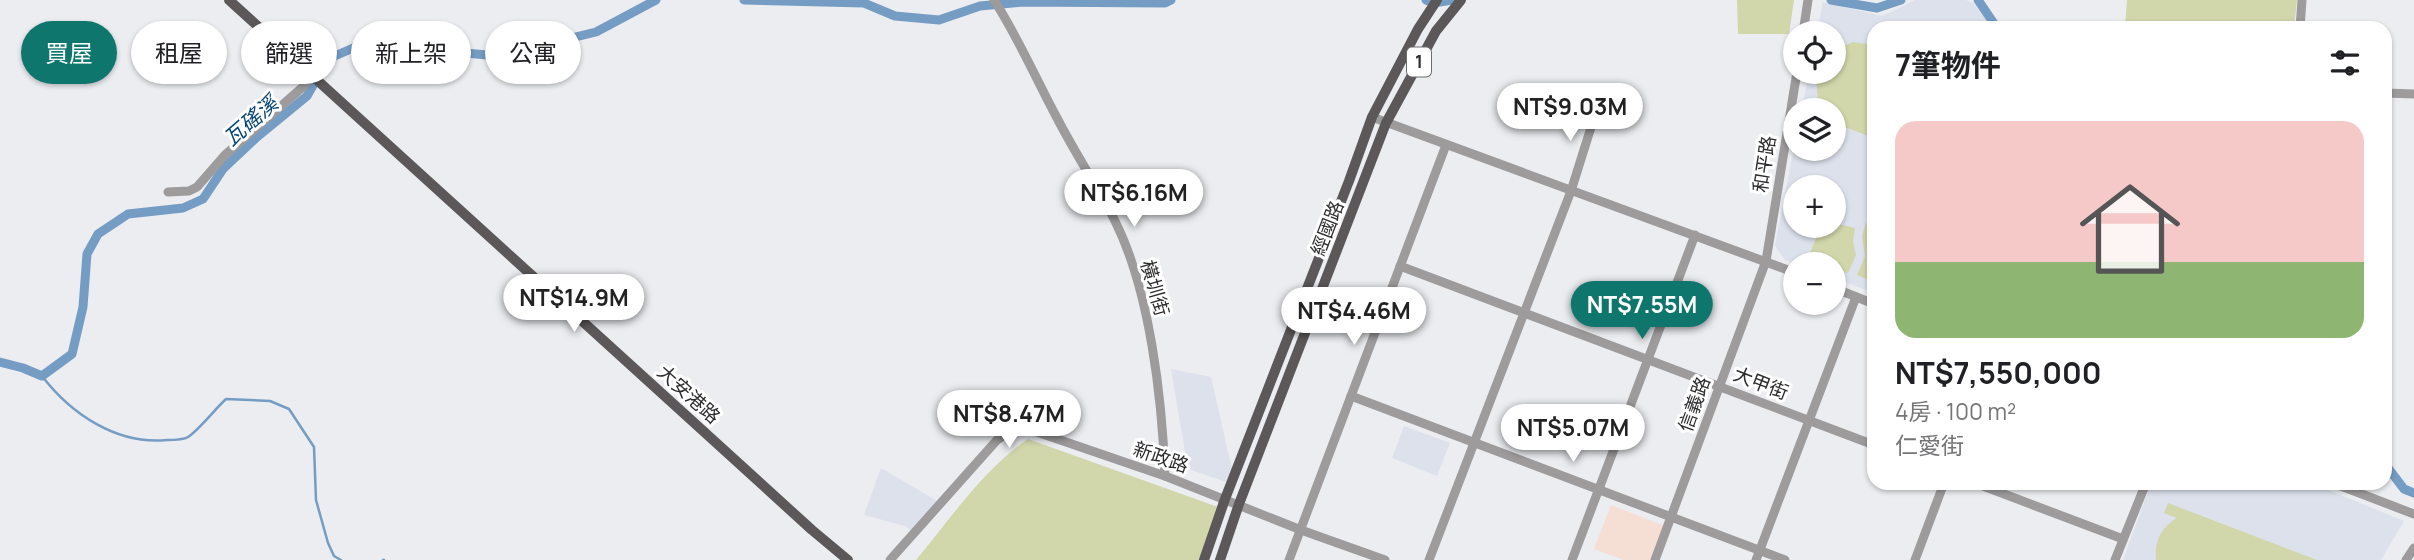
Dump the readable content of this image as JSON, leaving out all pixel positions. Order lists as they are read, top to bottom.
{
  "streets": {
    "main road": ["1", "經國路", "大安港路"],
    "street": [
      "和平路",
      "橫圳街",
      "大甲街",
      "信義路",
      "新政路"
    ]
  },
  "crossings": [
    ["和平路", "信義路"],
    ["經國路", "新政路"],
    ["橫圳街", "新政路"],
    ["大甲街", "信義路"]
  ],
  "water": ["瓦磘溪"],
  "page": {
    "map_buttons": ["+", "−"],
    "chip": [
      "買屋",
      "租屋",
      "篩選",
      "新上架",
      "公寓"
    ],
    "heading": "7筆物件",
    "price": [
      "NT$9.03M",
      "NT$6.16M",
      "NT$14.9M",
      "NT$7.55M",
      "NT$4.46M",
      "NT$8.47M",
      "NT$5.07M"
    ],
    "list": [
      {
        "name": "NT$7,550,000",
        "note": "4房 · 100 m² · 仁愛街"
      }
    ]
  }
}
